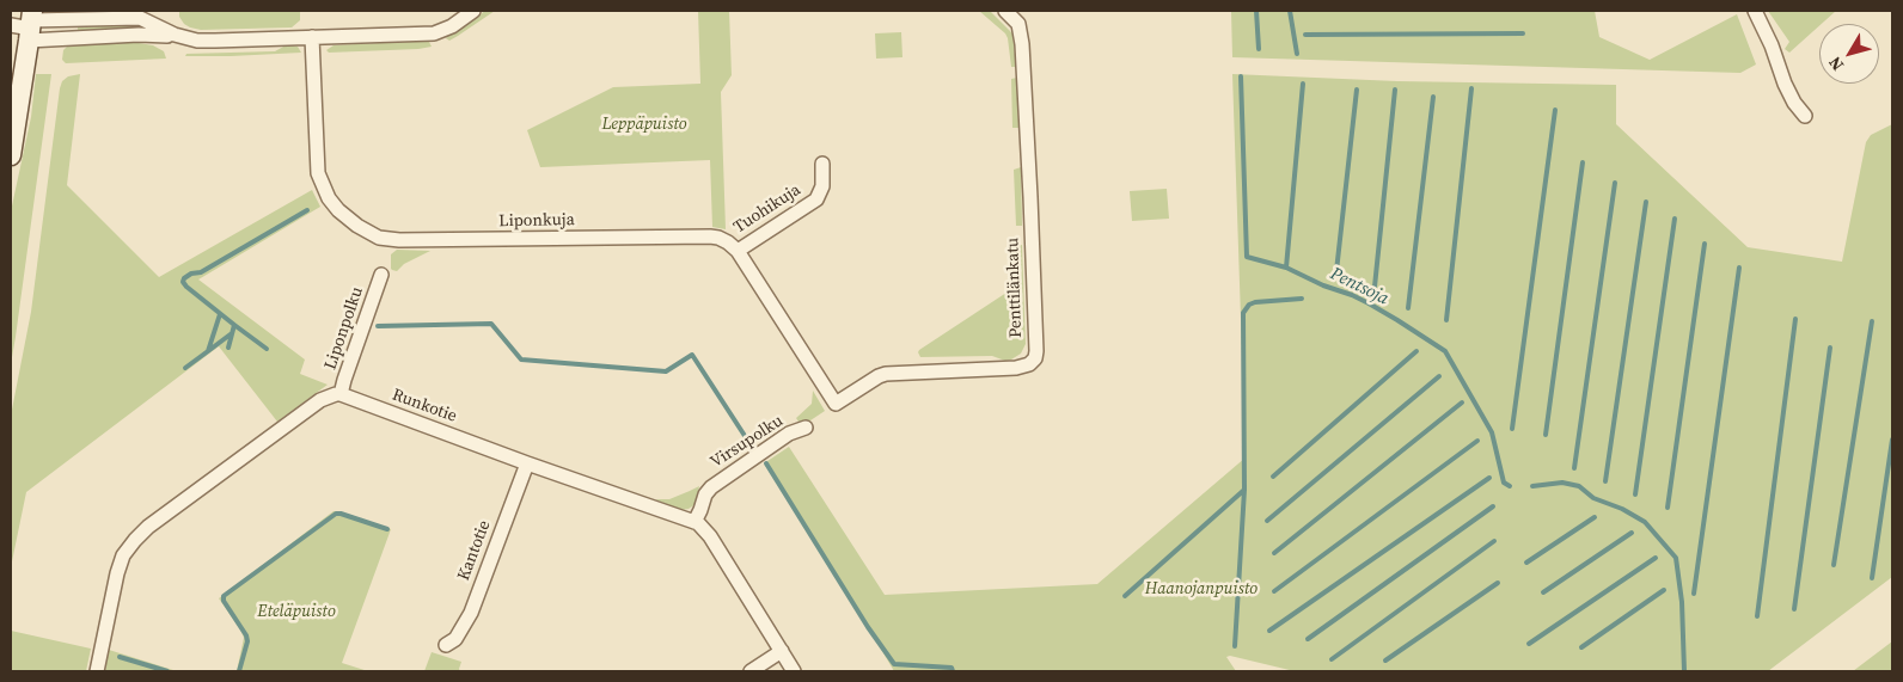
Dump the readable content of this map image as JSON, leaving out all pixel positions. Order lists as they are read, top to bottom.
{
  "streets": {
    "street": [
      "Tuohikuja",
      "Liponkuja",
      "Penttilänkatu",
      "Liponpolku",
      "Runkotie",
      "Virsupolku",
      "Kantotie"
    ]
  },
  "crossings": [
    ["Tuohikuja", "Liponkuja"],
    ["Liponkuja", "Penttilänkatu"],
    ["Liponpolku", "Runkotie"],
    ["Runkotie", "Virsupolku"],
    ["Runkotie", "Kantotie"]
  ],
  "water": ["Pentsoja"],
  "parks": ["Leppäpuisto", "Haanojanpuisto", "Eteläpuisto"],
  "north": "bottom left"
}
